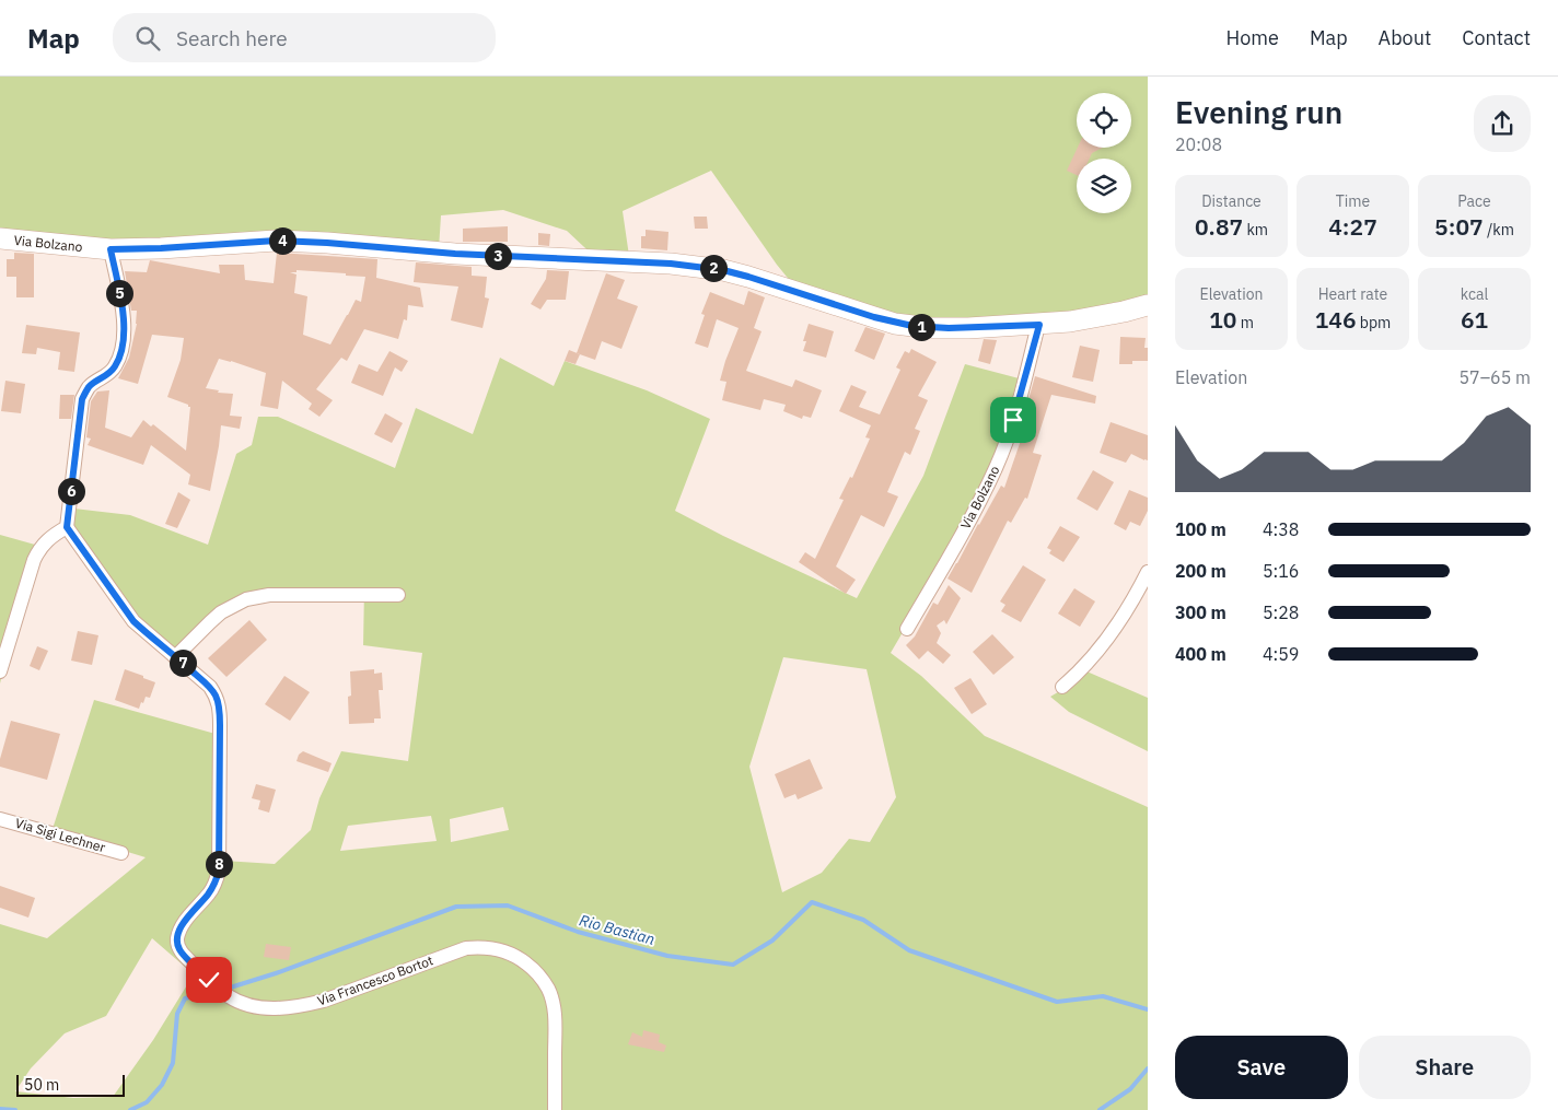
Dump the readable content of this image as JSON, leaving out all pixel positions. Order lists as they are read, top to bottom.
{
  "streets": {
    "street": ["Via Bolzano", "Via Sigi Lechner", "Via Francesco Bortot"]
  },
  "water": ["Rio Bastian"],
  "scale_bar": "50 m",
  "page": {
    "header": "Map",
    "search": "Search here",
    "nav": [
      "Home",
      "Map",
      "About",
      "Contact"
    ],
    "heading": ["Evening run", "20:08"],
    "stats": [
      ["Distance", "0.87 km"],
      ["Time", "4:27"],
      ["Pace", "5:07 /km"],
      ["Elevation", "10 m"],
      ["Heart rate", "146 bpm"],
      ["kcal", "61"]
    ],
    "pins": [
      "4",
      "3",
      "2",
      "5",
      "1",
      "6",
      "7",
      "8"
    ],
    "chart": ["Elevation", "57–65 m"],
    "list": [
      {
        "name": "100 m",
        "note": "4:38"
      },
      {
        "name": "200 m",
        "note": "5:16"
      },
      {
        "name": "300 m",
        "note": "5:28"
      },
      {
        "name": "400 m",
        "note": "4:59"
      }
    ],
    "buttons": ["Save", "Share"],
    "scale": "50 m"
  }
}
